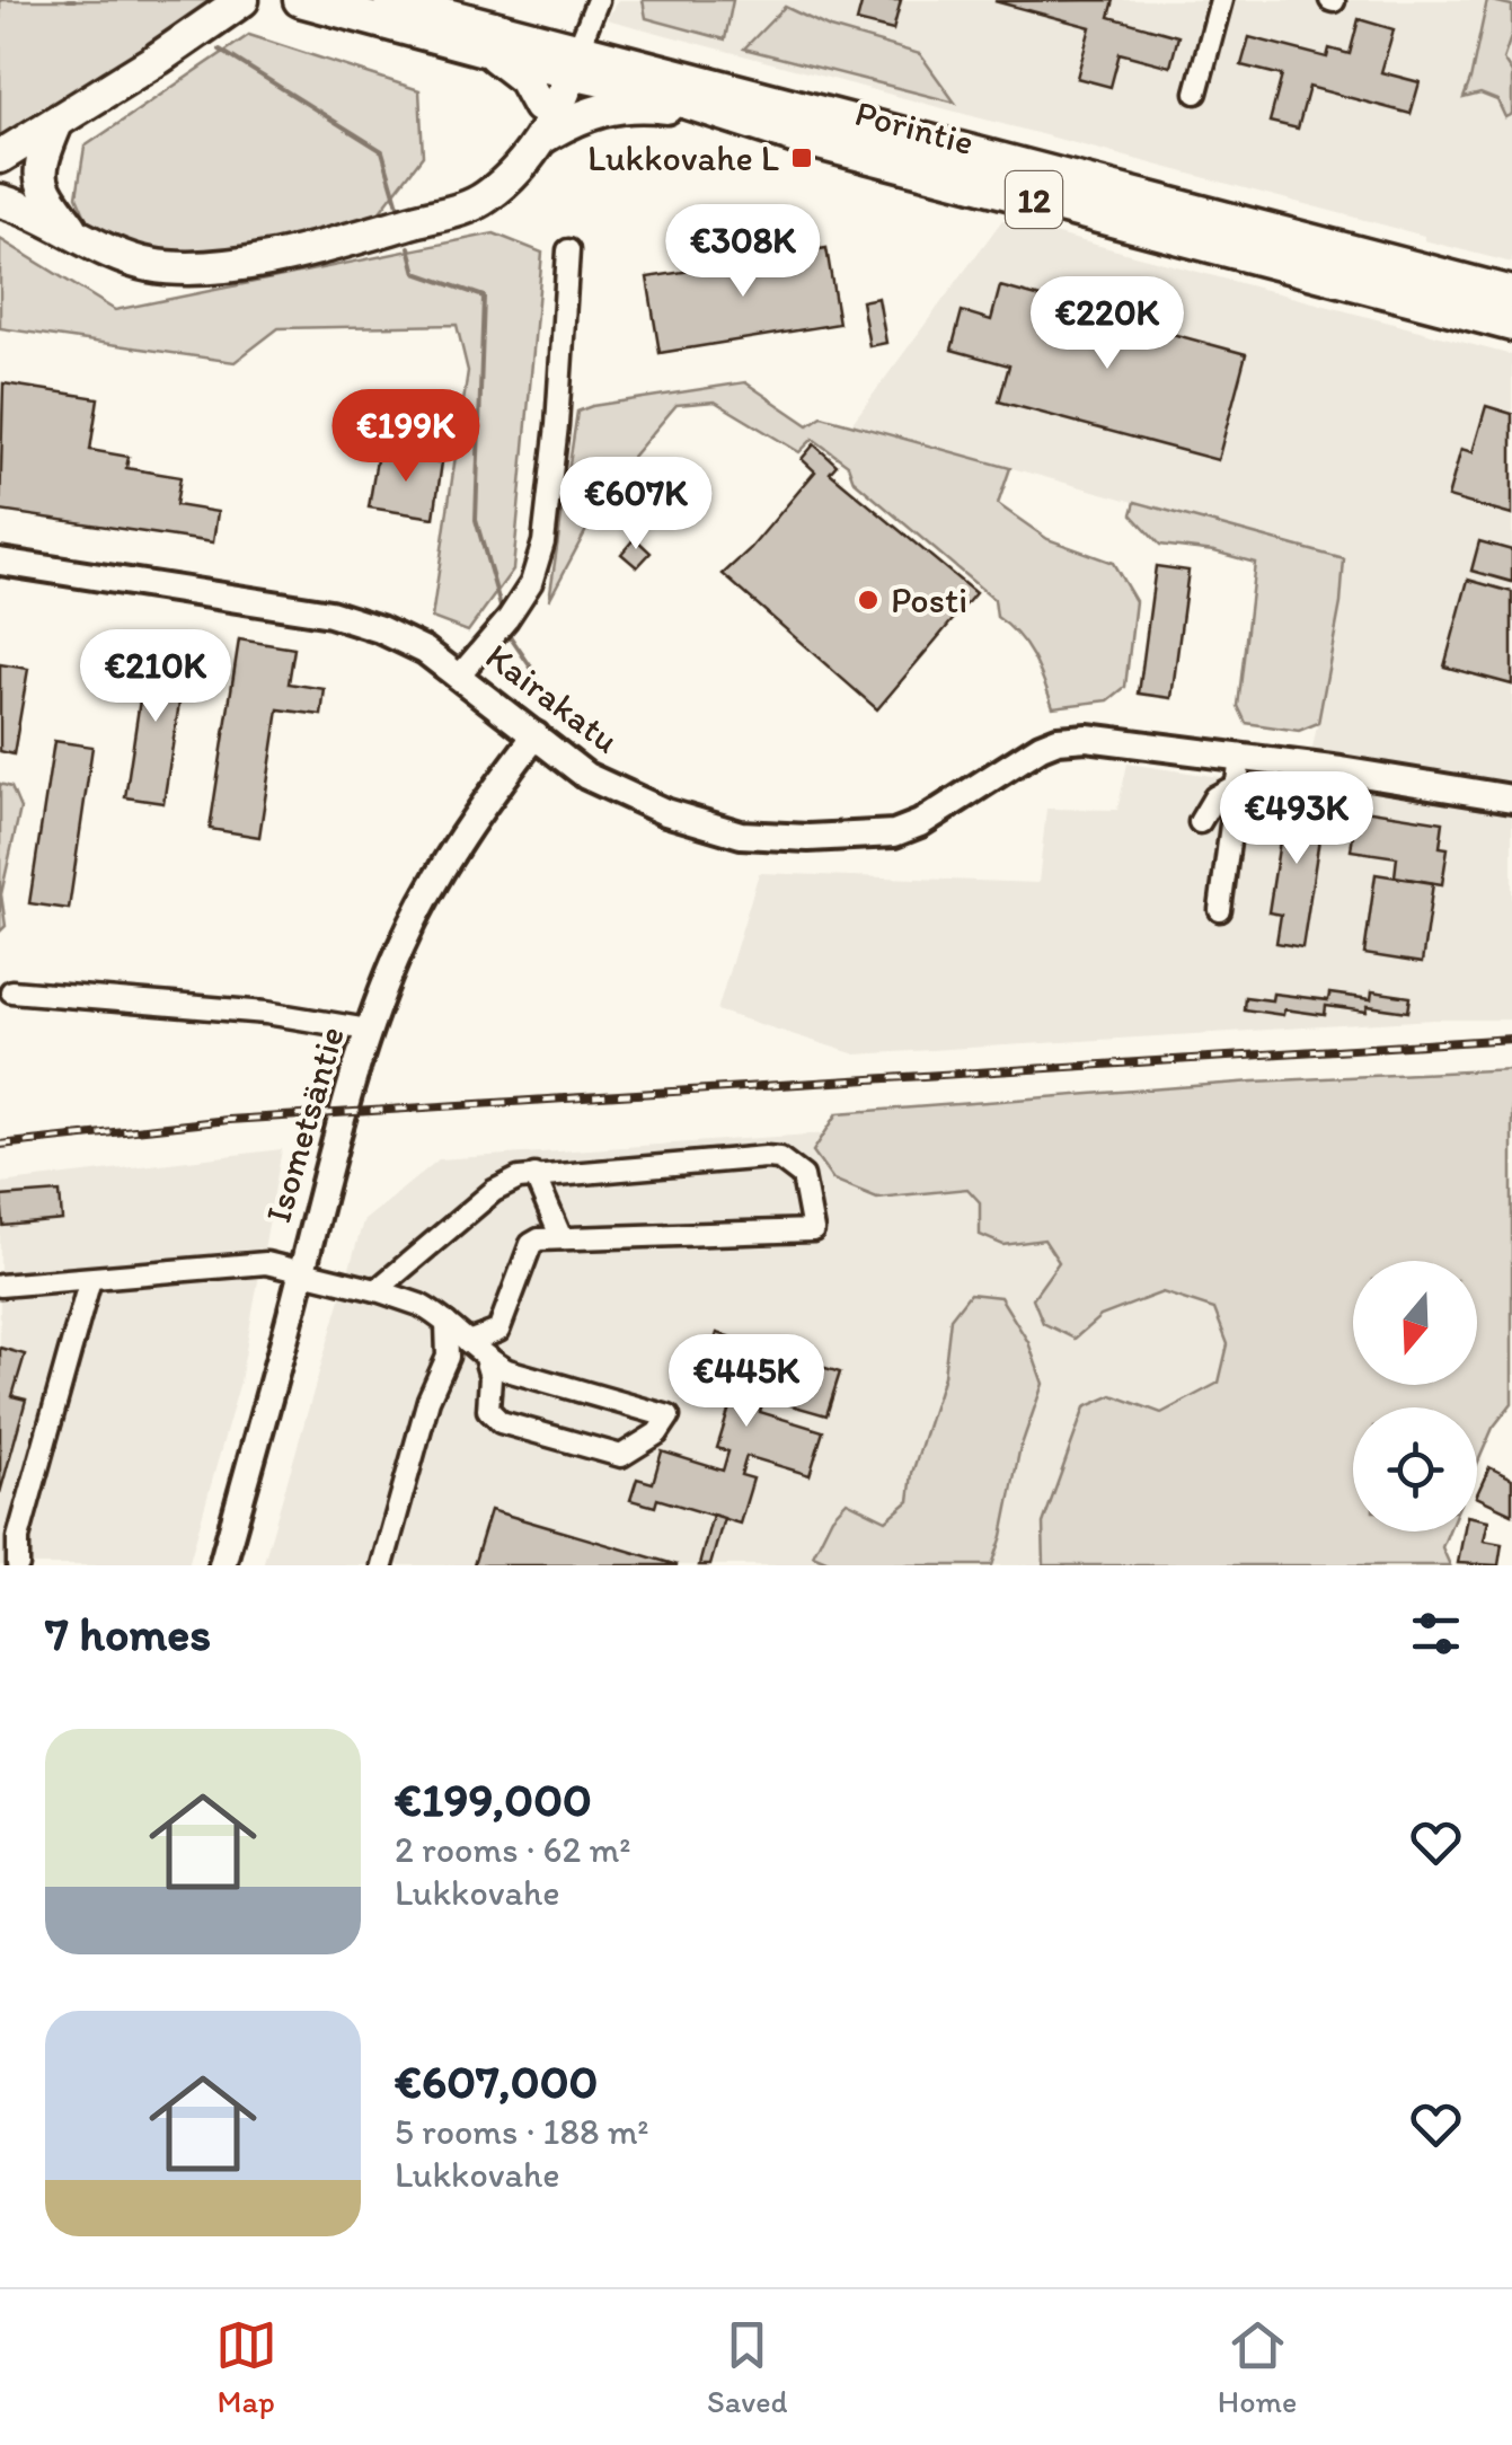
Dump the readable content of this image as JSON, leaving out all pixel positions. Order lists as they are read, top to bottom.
{
  "streets": {
    "highway": ["Porintie", "12"],
    "main road": ["Kairakatu", "Isometsäntie"]
  },
  "crossings": [
    ["Kairakatu", "Isometsäntie"]
  ],
  "places": {
    "transit": ["Lukkovahe L"],
    "other": ["Posti"]
  },
  "north": "bottom",
  "page": {
    "price": [
      "€308K",
      "€220K",
      "€199K",
      "€607K",
      "€210K",
      "€493K",
      "€445K"
    ],
    "heading": "7 homes",
    "list": [
      {
        "name": "€199,000",
        "note": "2 rooms · 62 m² · Lukkovahe"
      },
      {
        "name": "€607,000",
        "note": "5 rooms · 188 m² · Lukkovahe"
      }
    ],
    "tabs": ["Map", "Saved", "Home"]
  }
}
